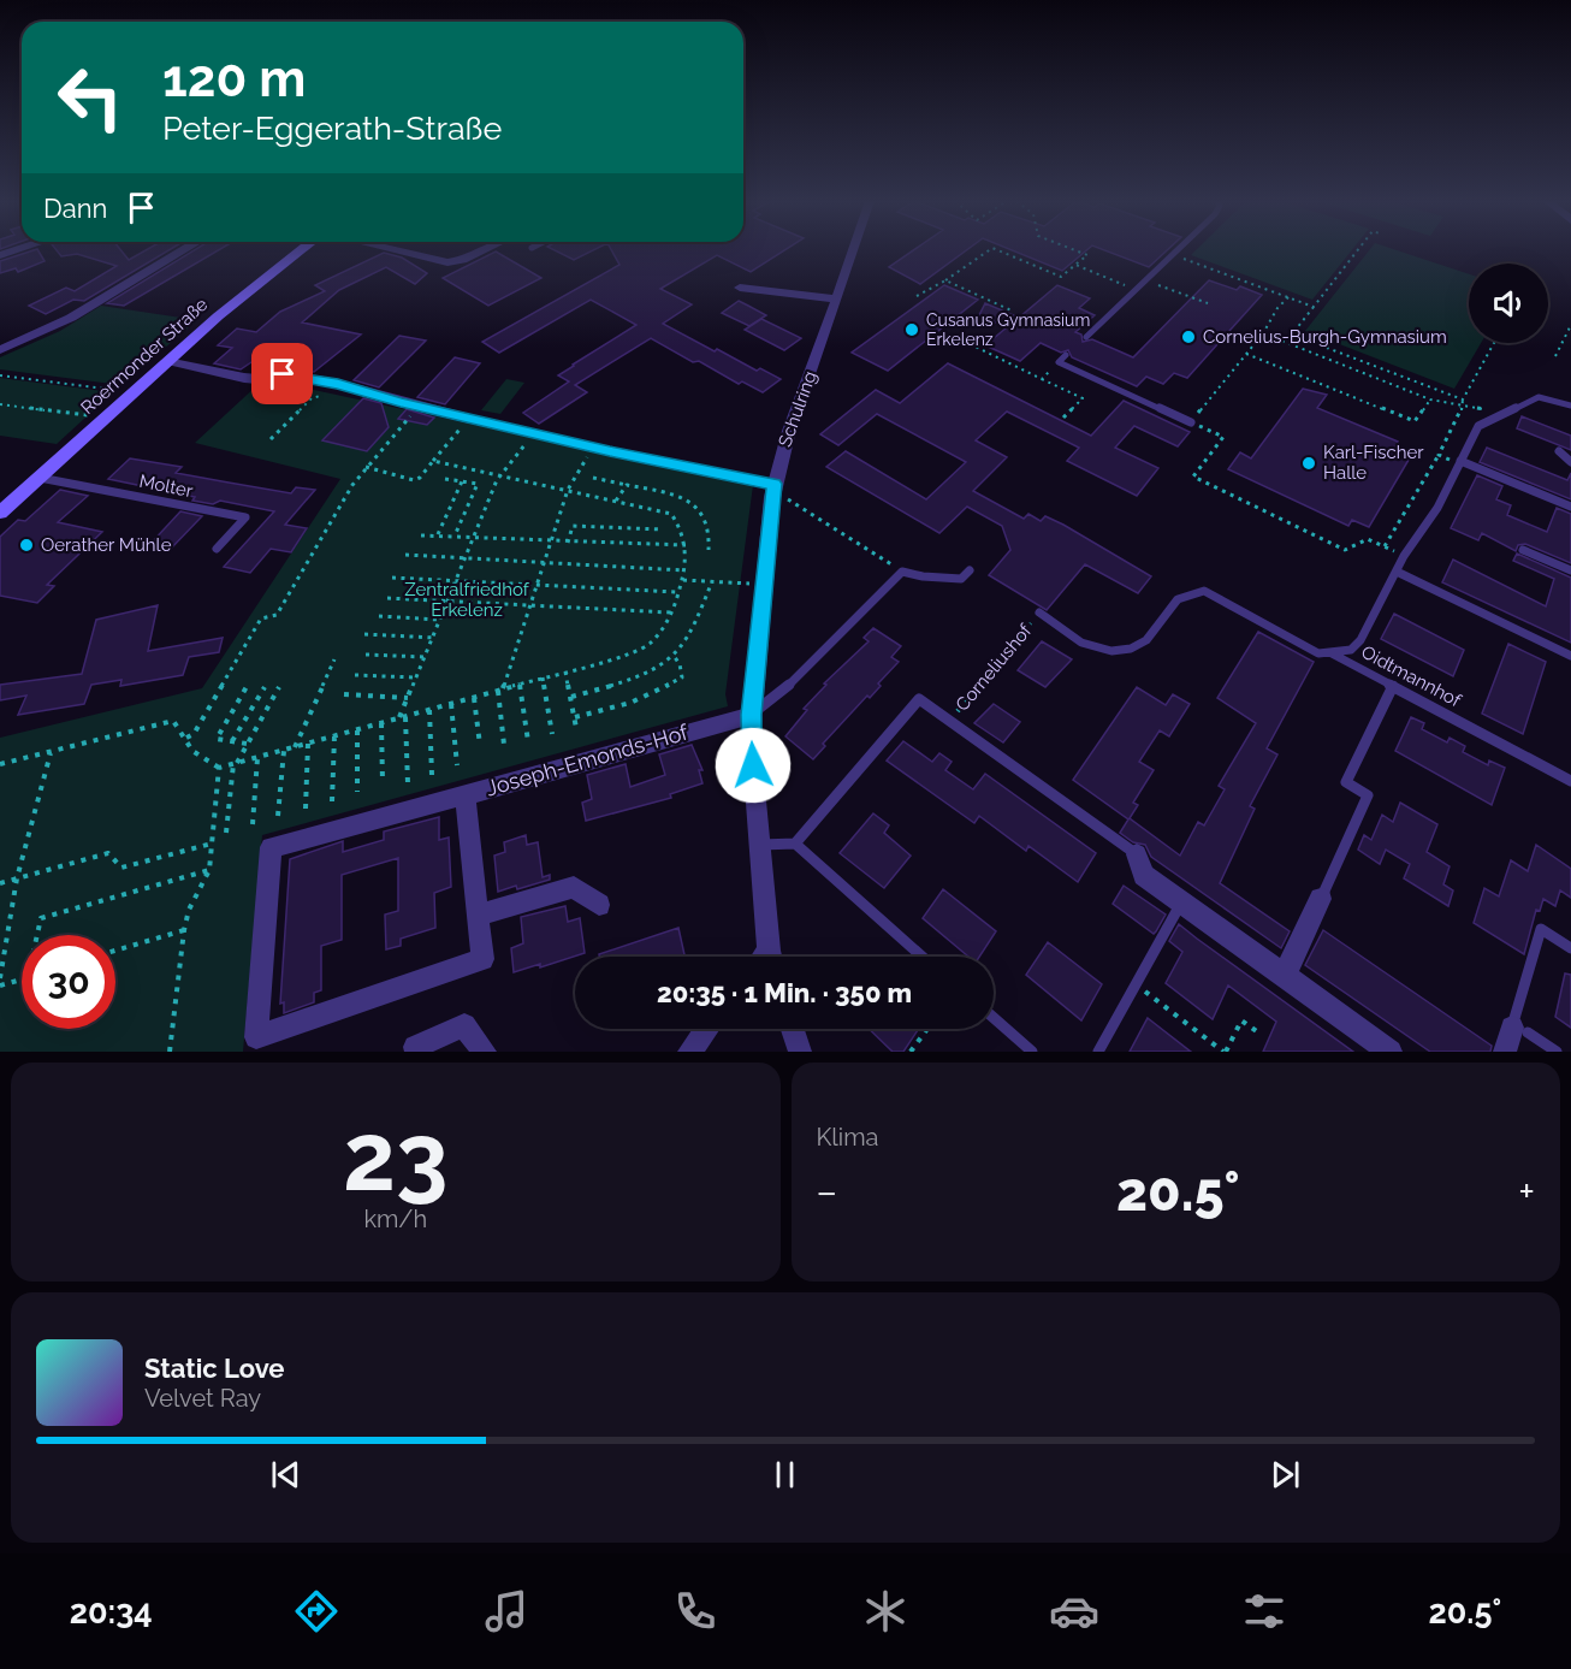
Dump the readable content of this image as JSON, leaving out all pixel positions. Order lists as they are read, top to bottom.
{
  "streets": {
    "main road": ["Roermonder Straße"],
    "street": ["Schulring", "Corneliushof", "Joseph-Emonds-Hof"],
    "lane": ["Molter", "Oidtmannhof"]
  },
  "crossings": [
    ["Roermonder Straße", "Molter"],
    ["Schulring", "Joseph-Emonds-Hof"],
    ["Corneliushof", "Oidtmannhof"]
  ],
  "parks": ["Zentralfriedhof Erkelenz"],
  "places": [
    "Cusanus Gymnasium Erkelenz",
    "Cornelius-Burgh-Gymnasium",
    "Karl-Fischer Halle",
    "Oerather Mühle"
  ],
  "page": {
    "turn": ["120 m", "Peter-Eggerath-Straße"],
    "then": "Dann",
    "limit": "30",
    "trip": "20:35 · 1 Min. · 350 m",
    "tile": [
      ["23", "km/h"],
      "Klima"
    ],
    "heat": ["−", "20.5°", "+"],
    "song": ["Static Love", "Velvet Ray"],
    "tabs": ["20:34", "20.5°"]
  }
}
